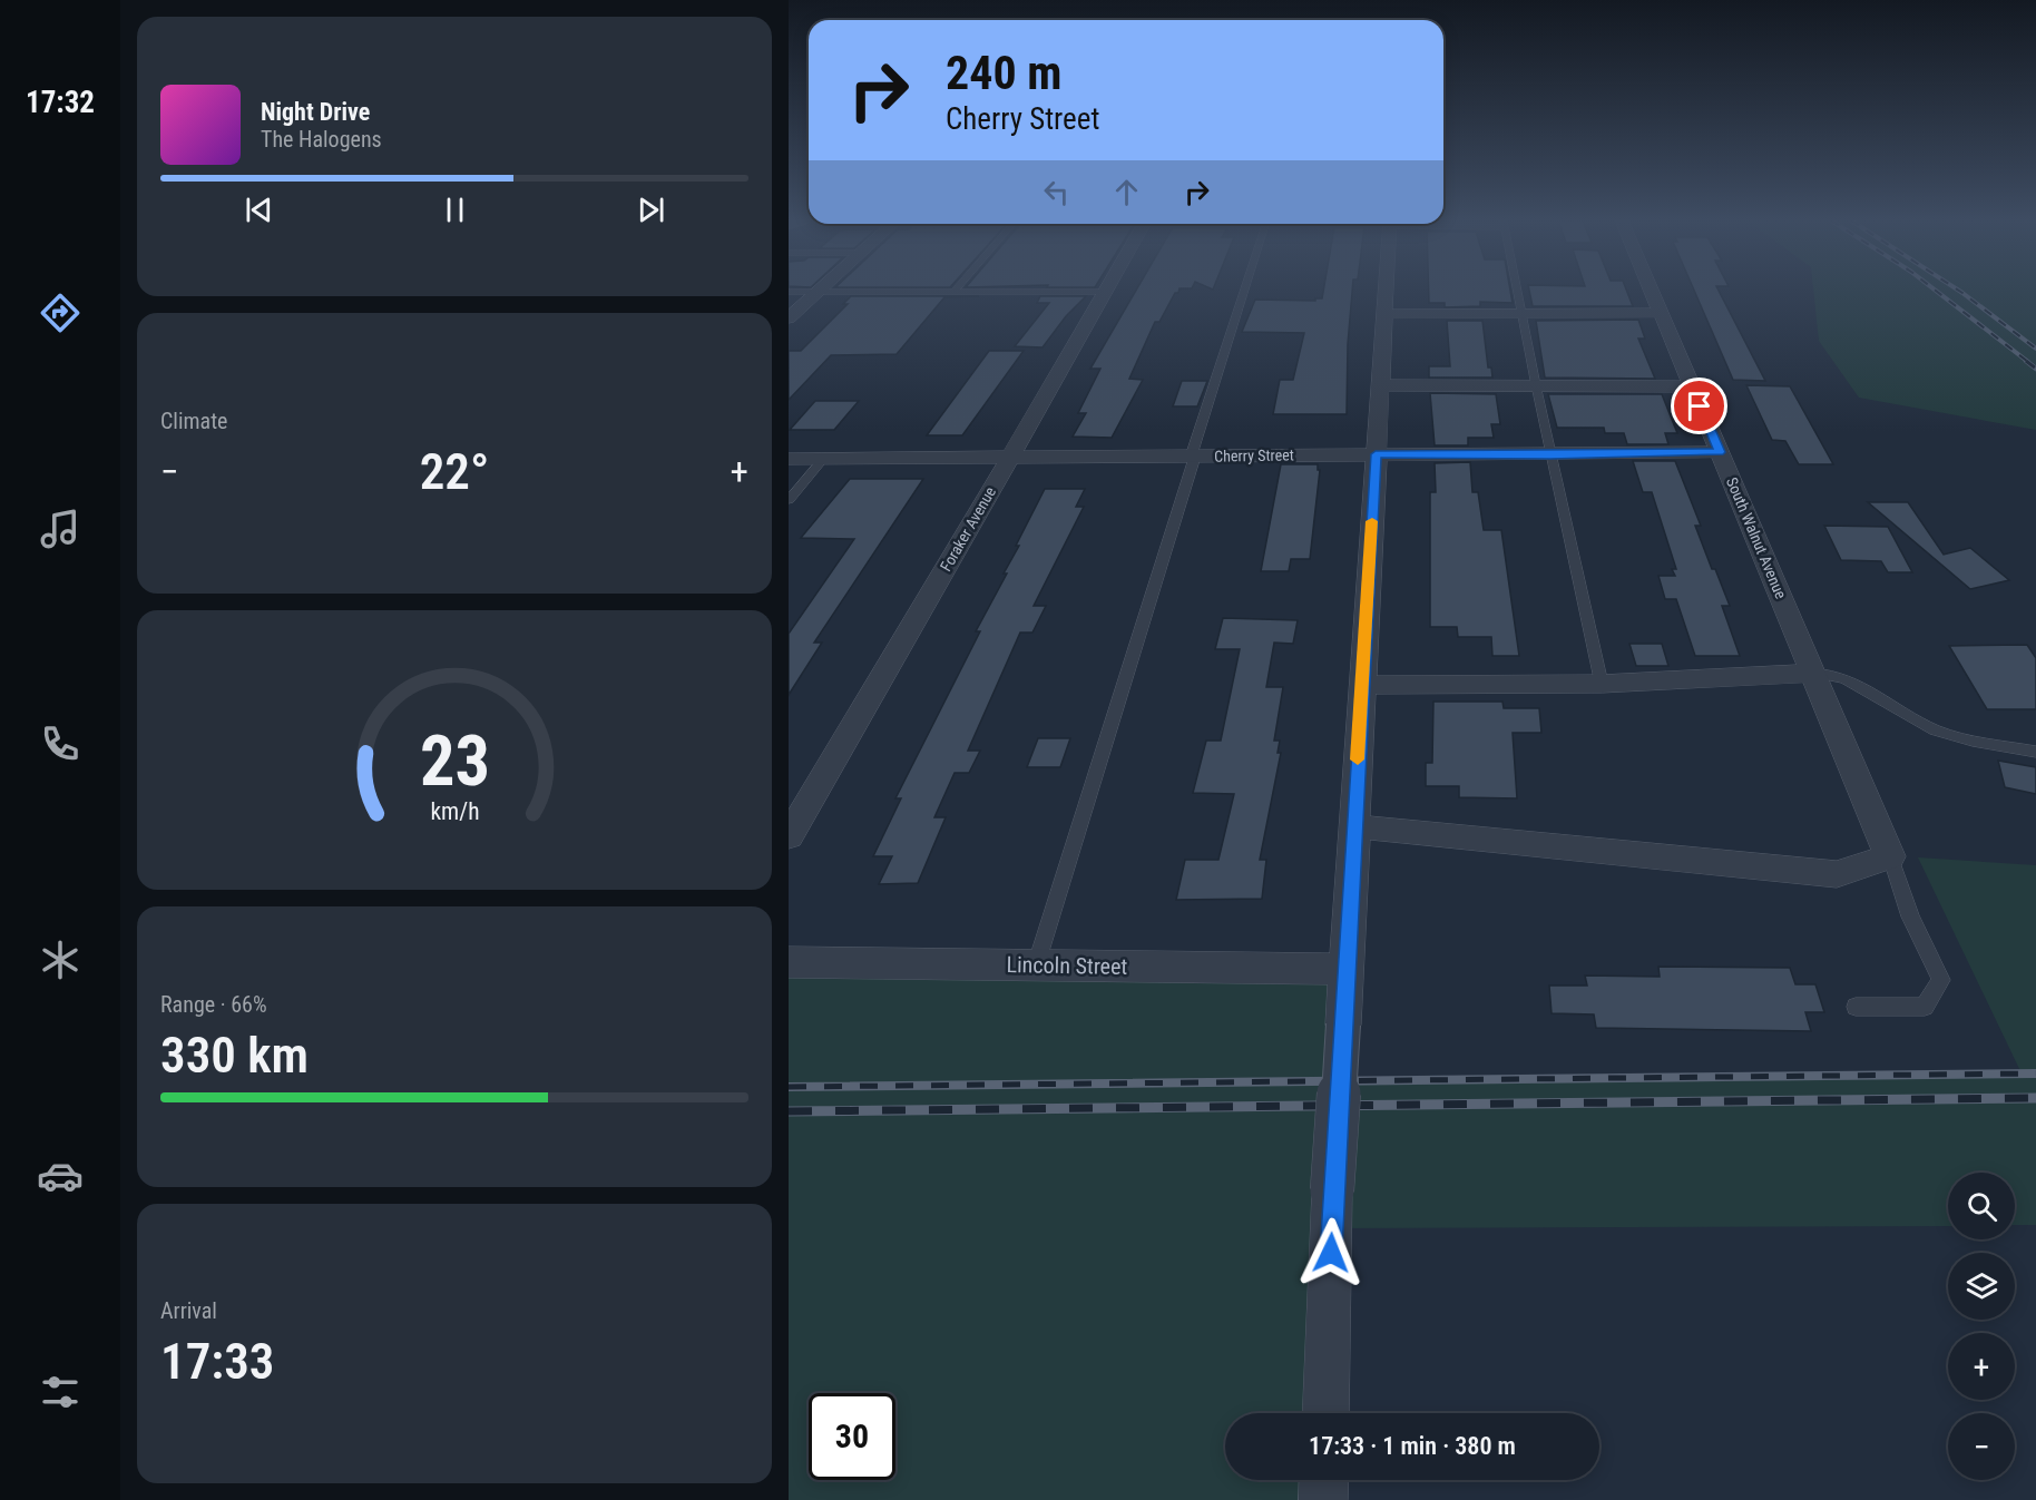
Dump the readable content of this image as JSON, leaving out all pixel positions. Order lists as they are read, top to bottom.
{
  "streets": {
    "street": [
      "Cherry Street",
      "Foraker Avenue",
      "South Walnut Avenue",
      "Lincoln Street"
    ]
  },
  "crossings": [
    ["Cherry Street", "Foraker Avenue"],
    ["Cherry Street", "South Walnut Avenue"]
  ],
  "page": {
    "tabs": "17:32",
    "turn": ["240 m", "Cherry Street"],
    "song": ["Night Drive", "The Halogens"],
    "tile": [
      "Climate",
      ["Range · 66%", "330 km"],
      ["Arrival", "17:33"]
    ],
    "heat": ["−", "22°", "+"],
    "map_buttons": ["+", "−"],
    "limit": "30",
    "trip": "17:33 · 1 min · 380 m",
    "gauge": ["23", "km/h"]
  }
}
